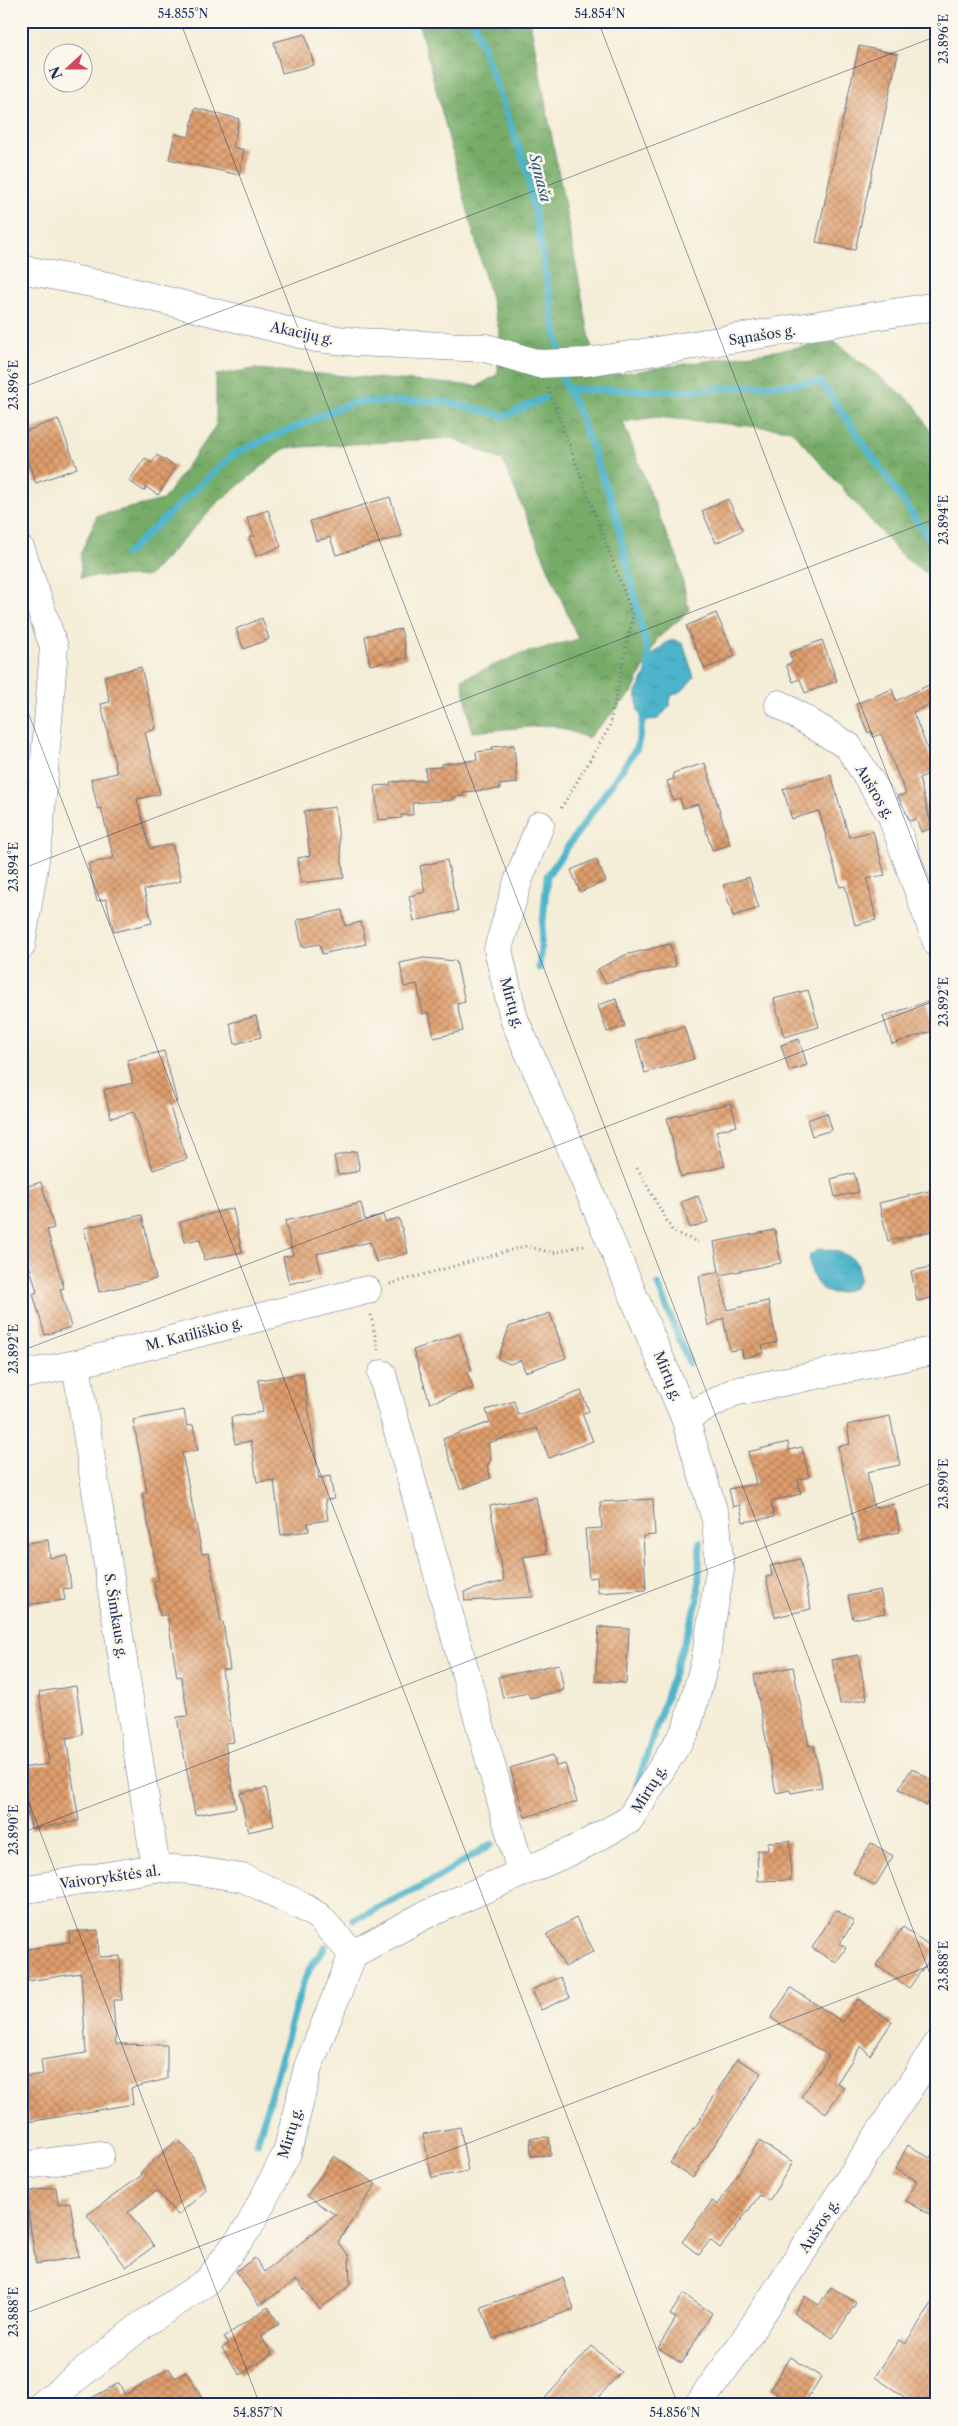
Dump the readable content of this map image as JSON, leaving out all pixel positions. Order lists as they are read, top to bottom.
{
  "streets": {
    "street": [
      "Akacijų g.",
      "Sąnašos g.",
      "Aušros g.",
      "Mirtų g.",
      "M. Katiliškio g.",
      "S. Šimkaus g.",
      "Vaivorykštės al."
    ]
  },
  "crossings": [
    ["Akacijų g.", "Sąnašos g."],
    ["Mirtų g.", "Vaivorykštės al."],
    ["M. Katiliškio g.", "S. Šimkaus g."],
    ["S. Šimkaus g.", "Vaivorykštės al."]
  ],
  "water": ["Sąnaša"],
  "north": "left",
  "coordinates": [
    "54.855°N",
    "54.854°N",
    "23.896°E",
    "23.894°E",
    "23.892°E",
    "23.890°E",
    "23.888°E",
    "54.857°N",
    "54.856°N"
  ]
}
